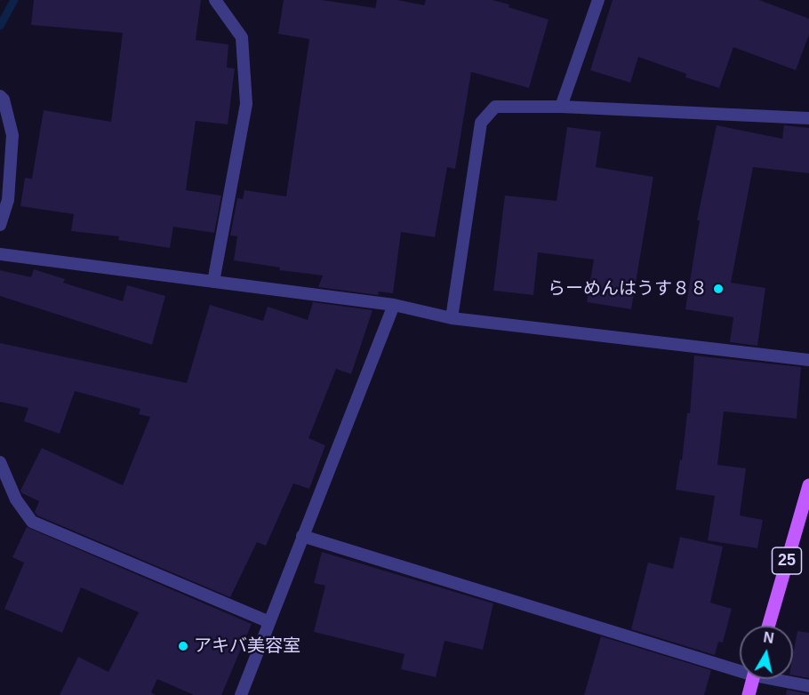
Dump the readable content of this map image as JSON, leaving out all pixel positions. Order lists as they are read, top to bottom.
{
  "streets": {
    "main road": ["25"]
  },
  "places": ["らーめんはうす８８", "アキバ美容室"],
  "north": "top"
}
